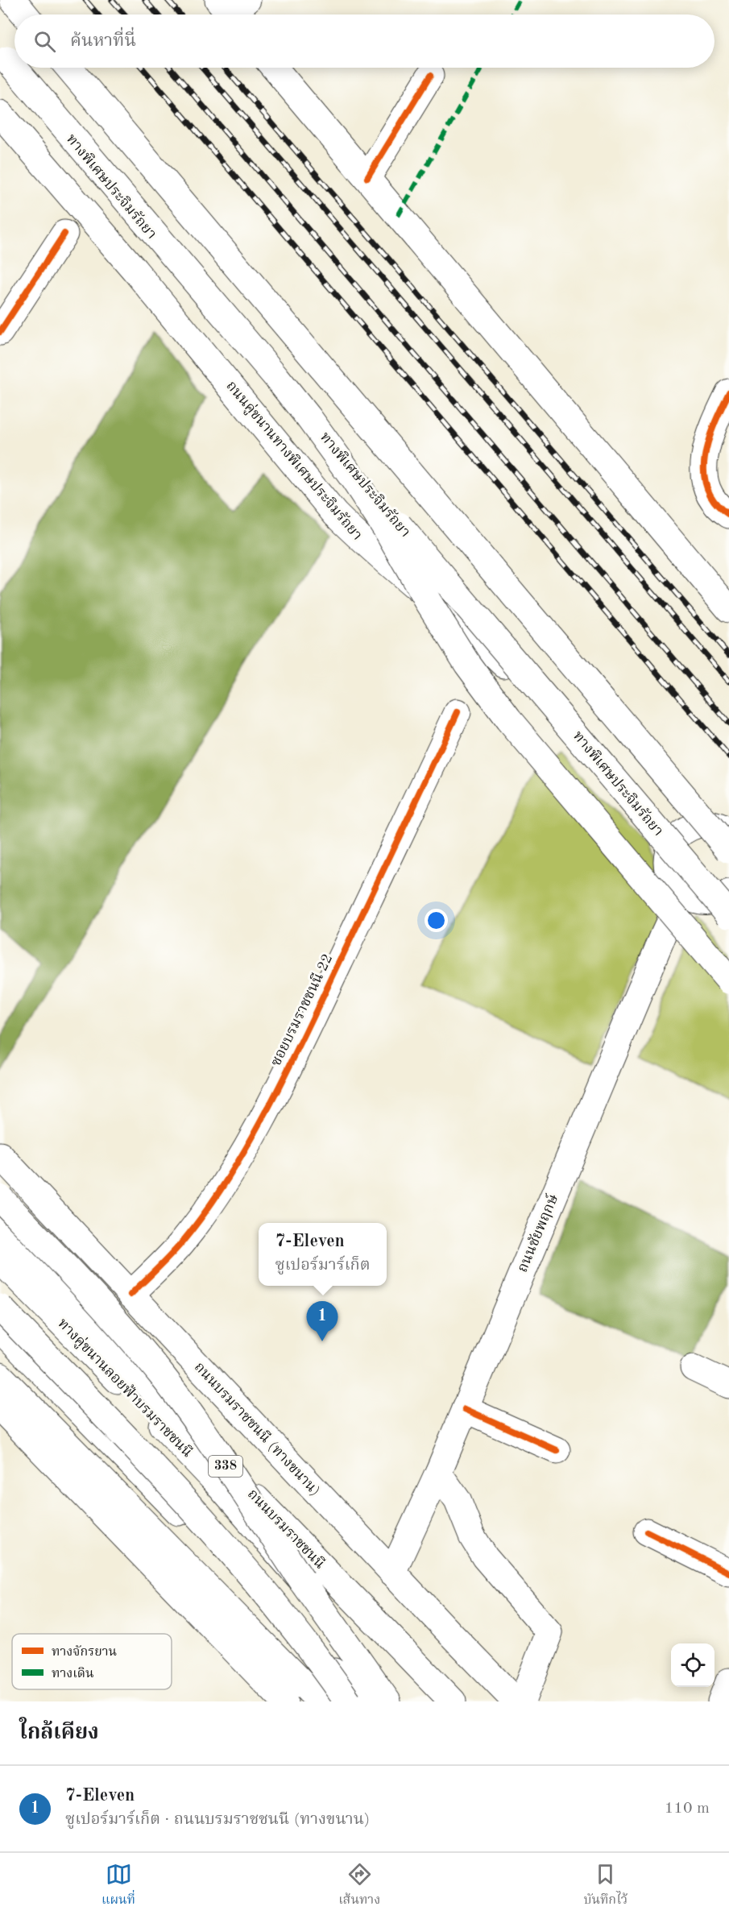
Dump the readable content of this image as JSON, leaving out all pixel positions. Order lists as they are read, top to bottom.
{
  "streets": {
    "main road": [
      "ทางพิเศษประจิมรัถยา",
      "ถนนคู่ขนานทางพิเศษประจิมรัถยา",
      "ซอยบรมราชชนนี 22",
      "ถนนชัยพฤกษ์",
      "ทางคู่ขนานลอยฟ้าบรมราชชนนี",
      "ถนนบรมราชชนนี (ทางขนาน)",
      "338",
      "ถนนบรมราชชนนี"
    ]
  },
  "crossings": [
    ["ซอยบรมราชชนนี 22", "ถนนบรมราชชนนี (ทางขนาน)"],
    ["ถนนชัยพฤกษ์", "ถนนบรมราชชนนี (ทางขนาน)"]
  ],
  "legend": ["ทางจักรยาน", "ทางเดิน"],
  "page": {
    "search": "ค้นหาที่นี่",
    "popup": ["7-Eleven", "ซูเปอร์มาร์เก็ต"],
    "pins": "1",
    "heading": "ใกล้เคียง",
    "list": [
      {
        "mark": "1",
        "name": "7-Eleven",
        "note": "ซูเปอร์มาร์เก็ต · ถนนบรมราชชนนี (ทางขนาน)",
        "value": "110 m"
      }
    ],
    "nav": ["แผนที่", "เส้นทาง", "บันทึกไว้"]
  }
}
